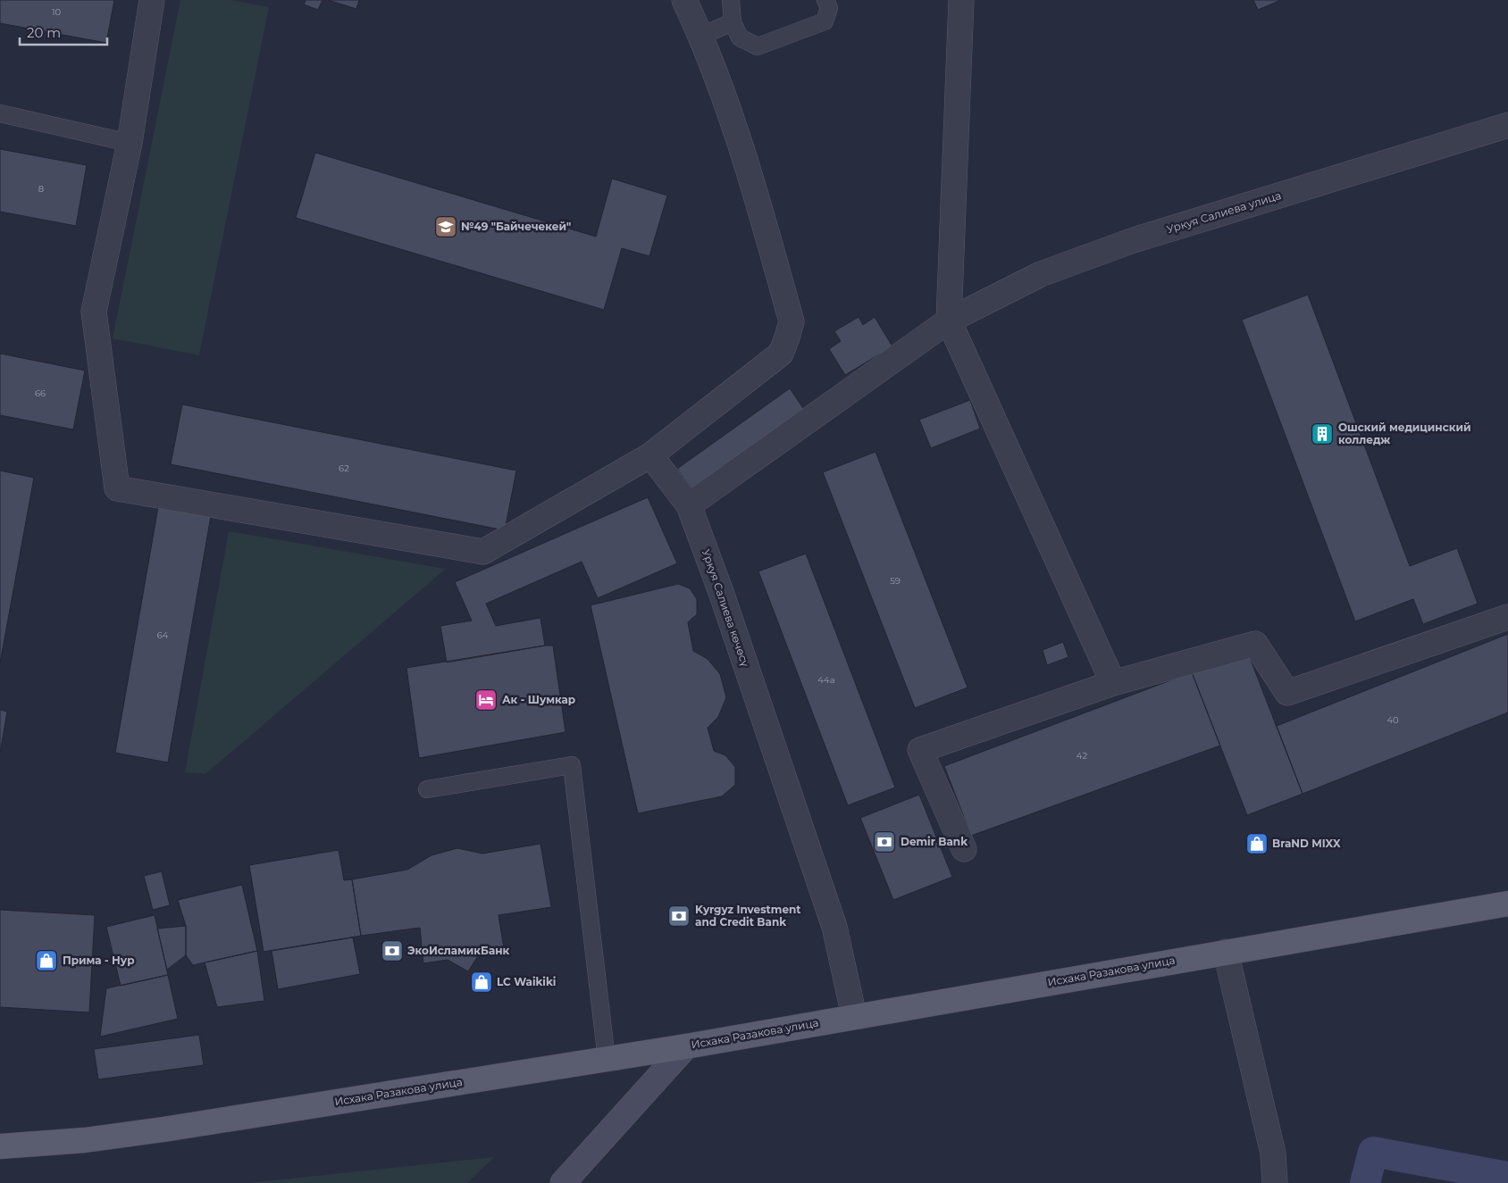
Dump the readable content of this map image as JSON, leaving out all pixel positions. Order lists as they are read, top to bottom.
{
  "streets": {
    "main road": ["Исхака Разакова улица"],
    "street": ["Уркуя Салиева улица", "Уркуя Салиева көчөсү"]
  },
  "crossings": [
    ["Уркуя Салиева көчөсү", "Исхака Разакова улица"]
  ],
  "places": {
    "school or university": ["№49 \"Байчечекей\""],
    "building": ["Ошский медицинский колледж"],
    "hotel": ["Ак - Шумкар"],
    "bank": ["Demir Bank", "Kyrgyz Investment and Credit Bank", "ЭкоИсламикБанк"],
    "shop": ["BraND MIXX", "Прима - Нур", "LC Waikiki"]
  },
  "house_numbers": [
    "10",
    "8",
    "66",
    "62",
    "59",
    "64",
    "44a",
    "40",
    "42"
  ],
  "scale_bar": "20 m"
}
